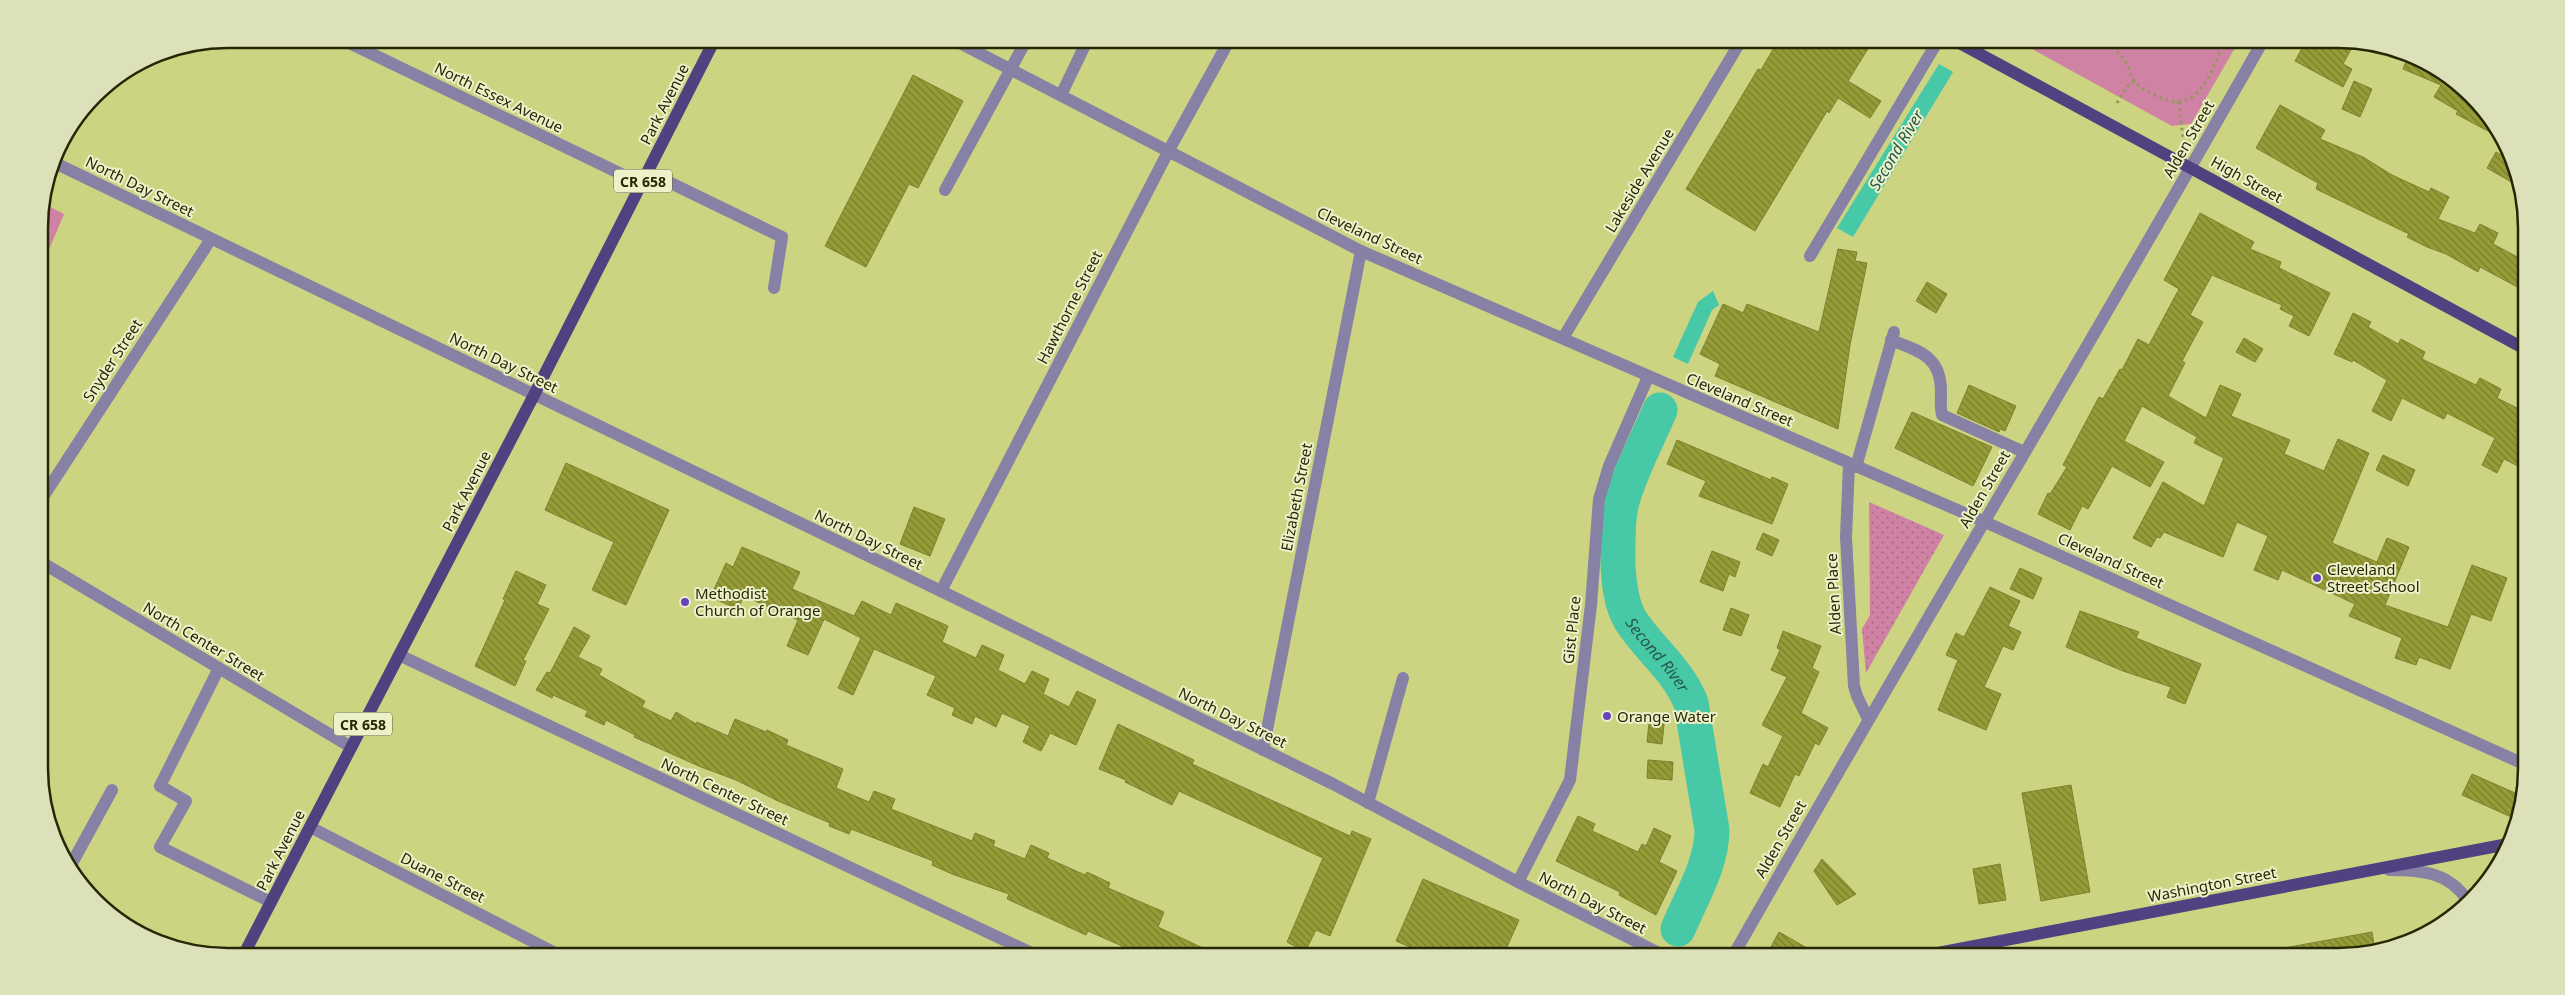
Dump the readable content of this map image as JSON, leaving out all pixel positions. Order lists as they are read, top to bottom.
{
  "streets": {
    "main road": [
      "Park Avenue",
      "High Street",
      "CR 658",
      "Washington Street"
    ],
    "street": [
      "North Essex Avenue",
      "Alden Street",
      "Lakeside Avenue",
      "North Day Street",
      "Cleveland Street",
      "Hawthorne Street",
      "Snyder Street",
      "Elizabeth Street",
      "Alden Place",
      "Gist Place",
      "North Center Street",
      "Duane Street"
    ]
  },
  "crossings": [
    ["North Essex Avenue", "Park Avenue"],
    ["Park Avenue", "North Day Street"],
    ["Park Avenue", "North Center Street"],
    ["Park Avenue", "Duane Street"],
    ["Alden Street", "High Street"],
    ["Alden Street", "Cleveland Street"],
    ["Alden Street", "Alden Place"],
    ["Lakeside Avenue", "Cleveland Street"],
    ["North Day Street", "Hawthorne Street"],
    ["North Day Street", "Snyder Street"],
    ["North Day Street", "Elizabeth Street"],
    ["North Day Street", "Gist Place"],
    ["Cleveland Street", "Hawthorne Street"],
    ["Cleveland Street", "Elizabeth Street"],
    ["Cleveland Street", "Alden Place"],
    ["Cleveland Street", "Gist Place"]
  ],
  "water": ["Second River"],
  "places": ["Cleveland Street School", "Methodist Church of Orange", "Orange Water"]
}
